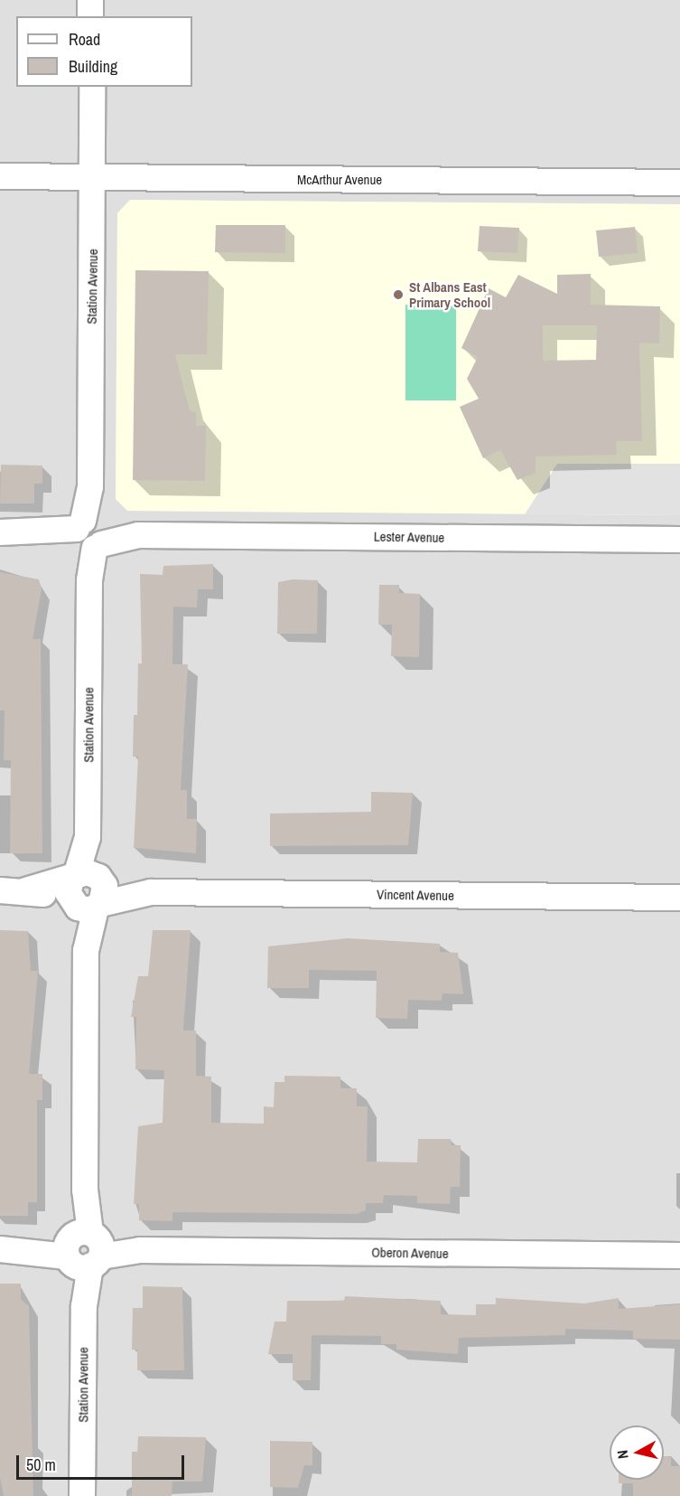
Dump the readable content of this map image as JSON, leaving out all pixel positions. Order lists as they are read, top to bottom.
{
  "streets": {
    "street": [
      "McArthur Avenue",
      "Station Avenue",
      "Lester Avenue",
      "Vincent Avenue",
      "Oberon Avenue"
    ]
  },
  "crossings": [
    ["McArthur Avenue", "Station Avenue"],
    ["Station Avenue", "Lester Avenue"],
    ["Station Avenue", "Vincent Avenue"],
    ["Station Avenue", "Oberon Avenue"]
  ],
  "places": ["St Albans East Primary School"],
  "legend": ["Road", "Building"],
  "scale_bar": "50 m",
  "north": "left"
}
